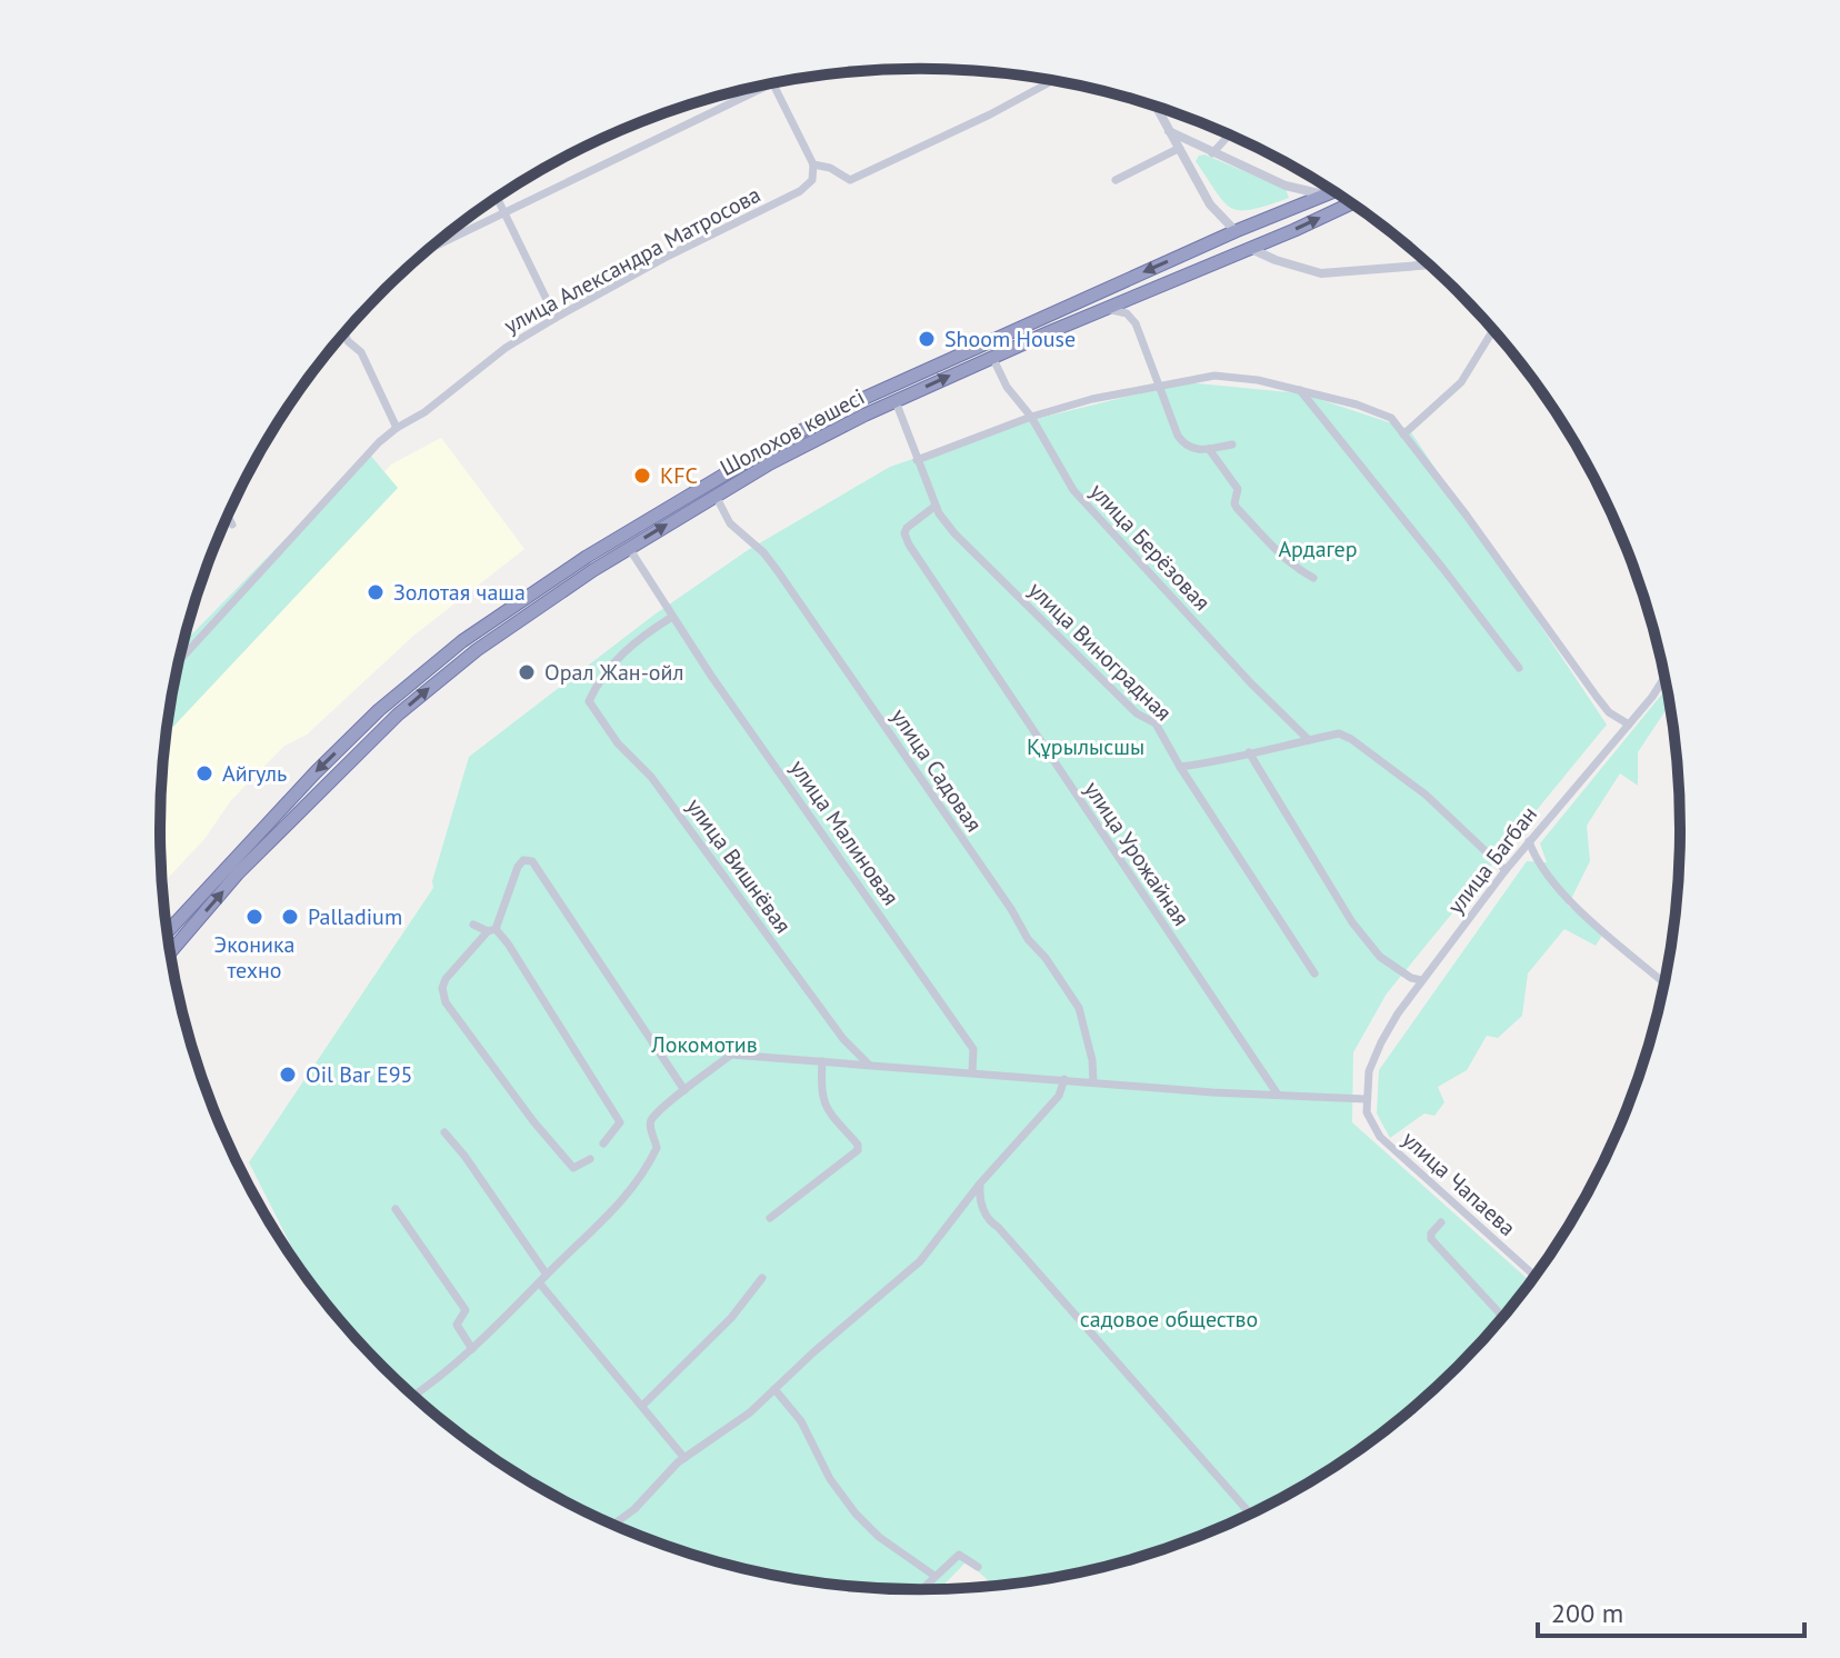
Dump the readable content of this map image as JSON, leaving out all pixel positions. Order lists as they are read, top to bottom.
{
  "streets": {
    "highway": ["Шолохов көшесі"],
    "street": [
      "улица Александра Матросова",
      "улица Берёзовая",
      "улица Виноградная",
      "улица Садовая",
      "улица Малиновая",
      "улица Урожайная",
      "улица Багбан",
      "улица Вишнёвая",
      "улица Чапаева"
    ]
  },
  "crossings": [
    ["Шолохов көшесі", "улица Берёзовая"],
    ["Шолохов көшесі", "улица Виноградная"],
    ["Шолохов көшесі", "улица Садовая"],
    ["Шолохов көшесі", "улица Малиновая"],
    ["улица Виноградная", "улица Урожайная"],
    ["улица Малиновая", "улица Вишнёвая"],
    ["улица Багбан", "улица Чапаева"]
  ],
  "parks": [
    "Ардагер",
    "Құрылысшы",
    "Локомотив",
    "садовое общество"
  ],
  "places": [
    "Shoom House",
    "KFC",
    "Золотая чаша",
    "Орал Жан-ойл",
    "Айгуль",
    "Эконика техно",
    "Palladium",
    "Oil Bar E95"
  ],
  "scale_bar": "200 m"
}
